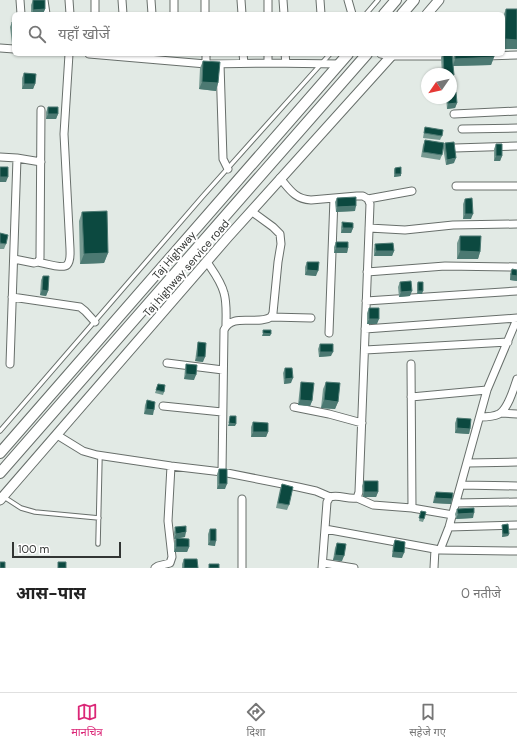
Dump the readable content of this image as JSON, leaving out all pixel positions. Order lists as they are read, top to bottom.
{
  "streets": {
    "main road": ["Taj Highway"],
    "street": ["Taj highway service road"]
  },
  "scale_bar": "100 m",
  "north": "bottom left",
  "page": {
    "search": "यहाँ खोजें",
    "scale": "100 m",
    "heading": ["आस-पास", "0 नतीजे"],
    "nav": ["मानचित्र", "दिशा", "सहेजे गए"]
  }
}
